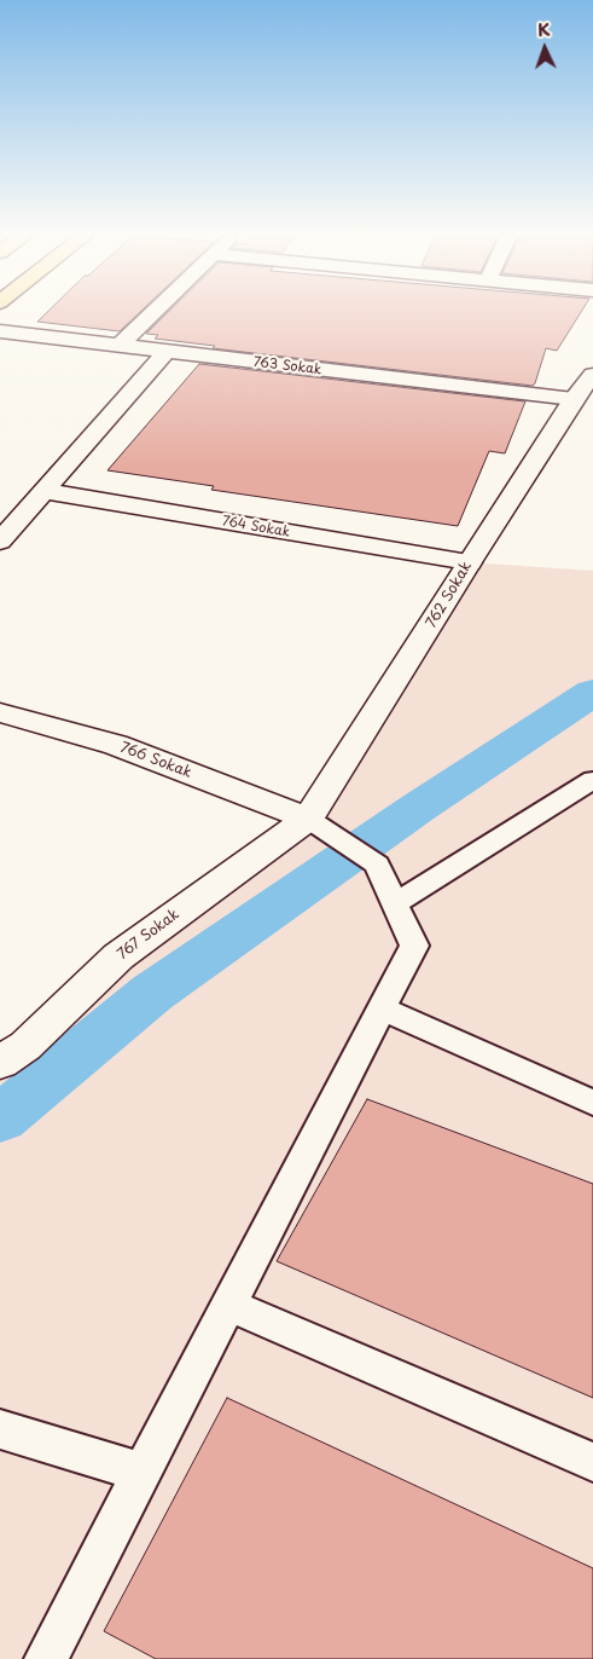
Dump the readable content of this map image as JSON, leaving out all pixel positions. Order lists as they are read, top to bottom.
{
  "streets": {
    "street": [
      "763 Sokak",
      "764 Sokak",
      "762 Sokak",
      "766 Sokak",
      "767 Sokak"
    ]
  },
  "crossings": [
    ["763 Sokak", "762 Sokak"],
    ["764 Sokak", "762 Sokak"],
    ["762 Sokak", "766 Sokak"],
    ["762 Sokak", "767 Sokak"],
    ["766 Sokak", "767 Sokak"]
  ],
  "north": "top"
}
